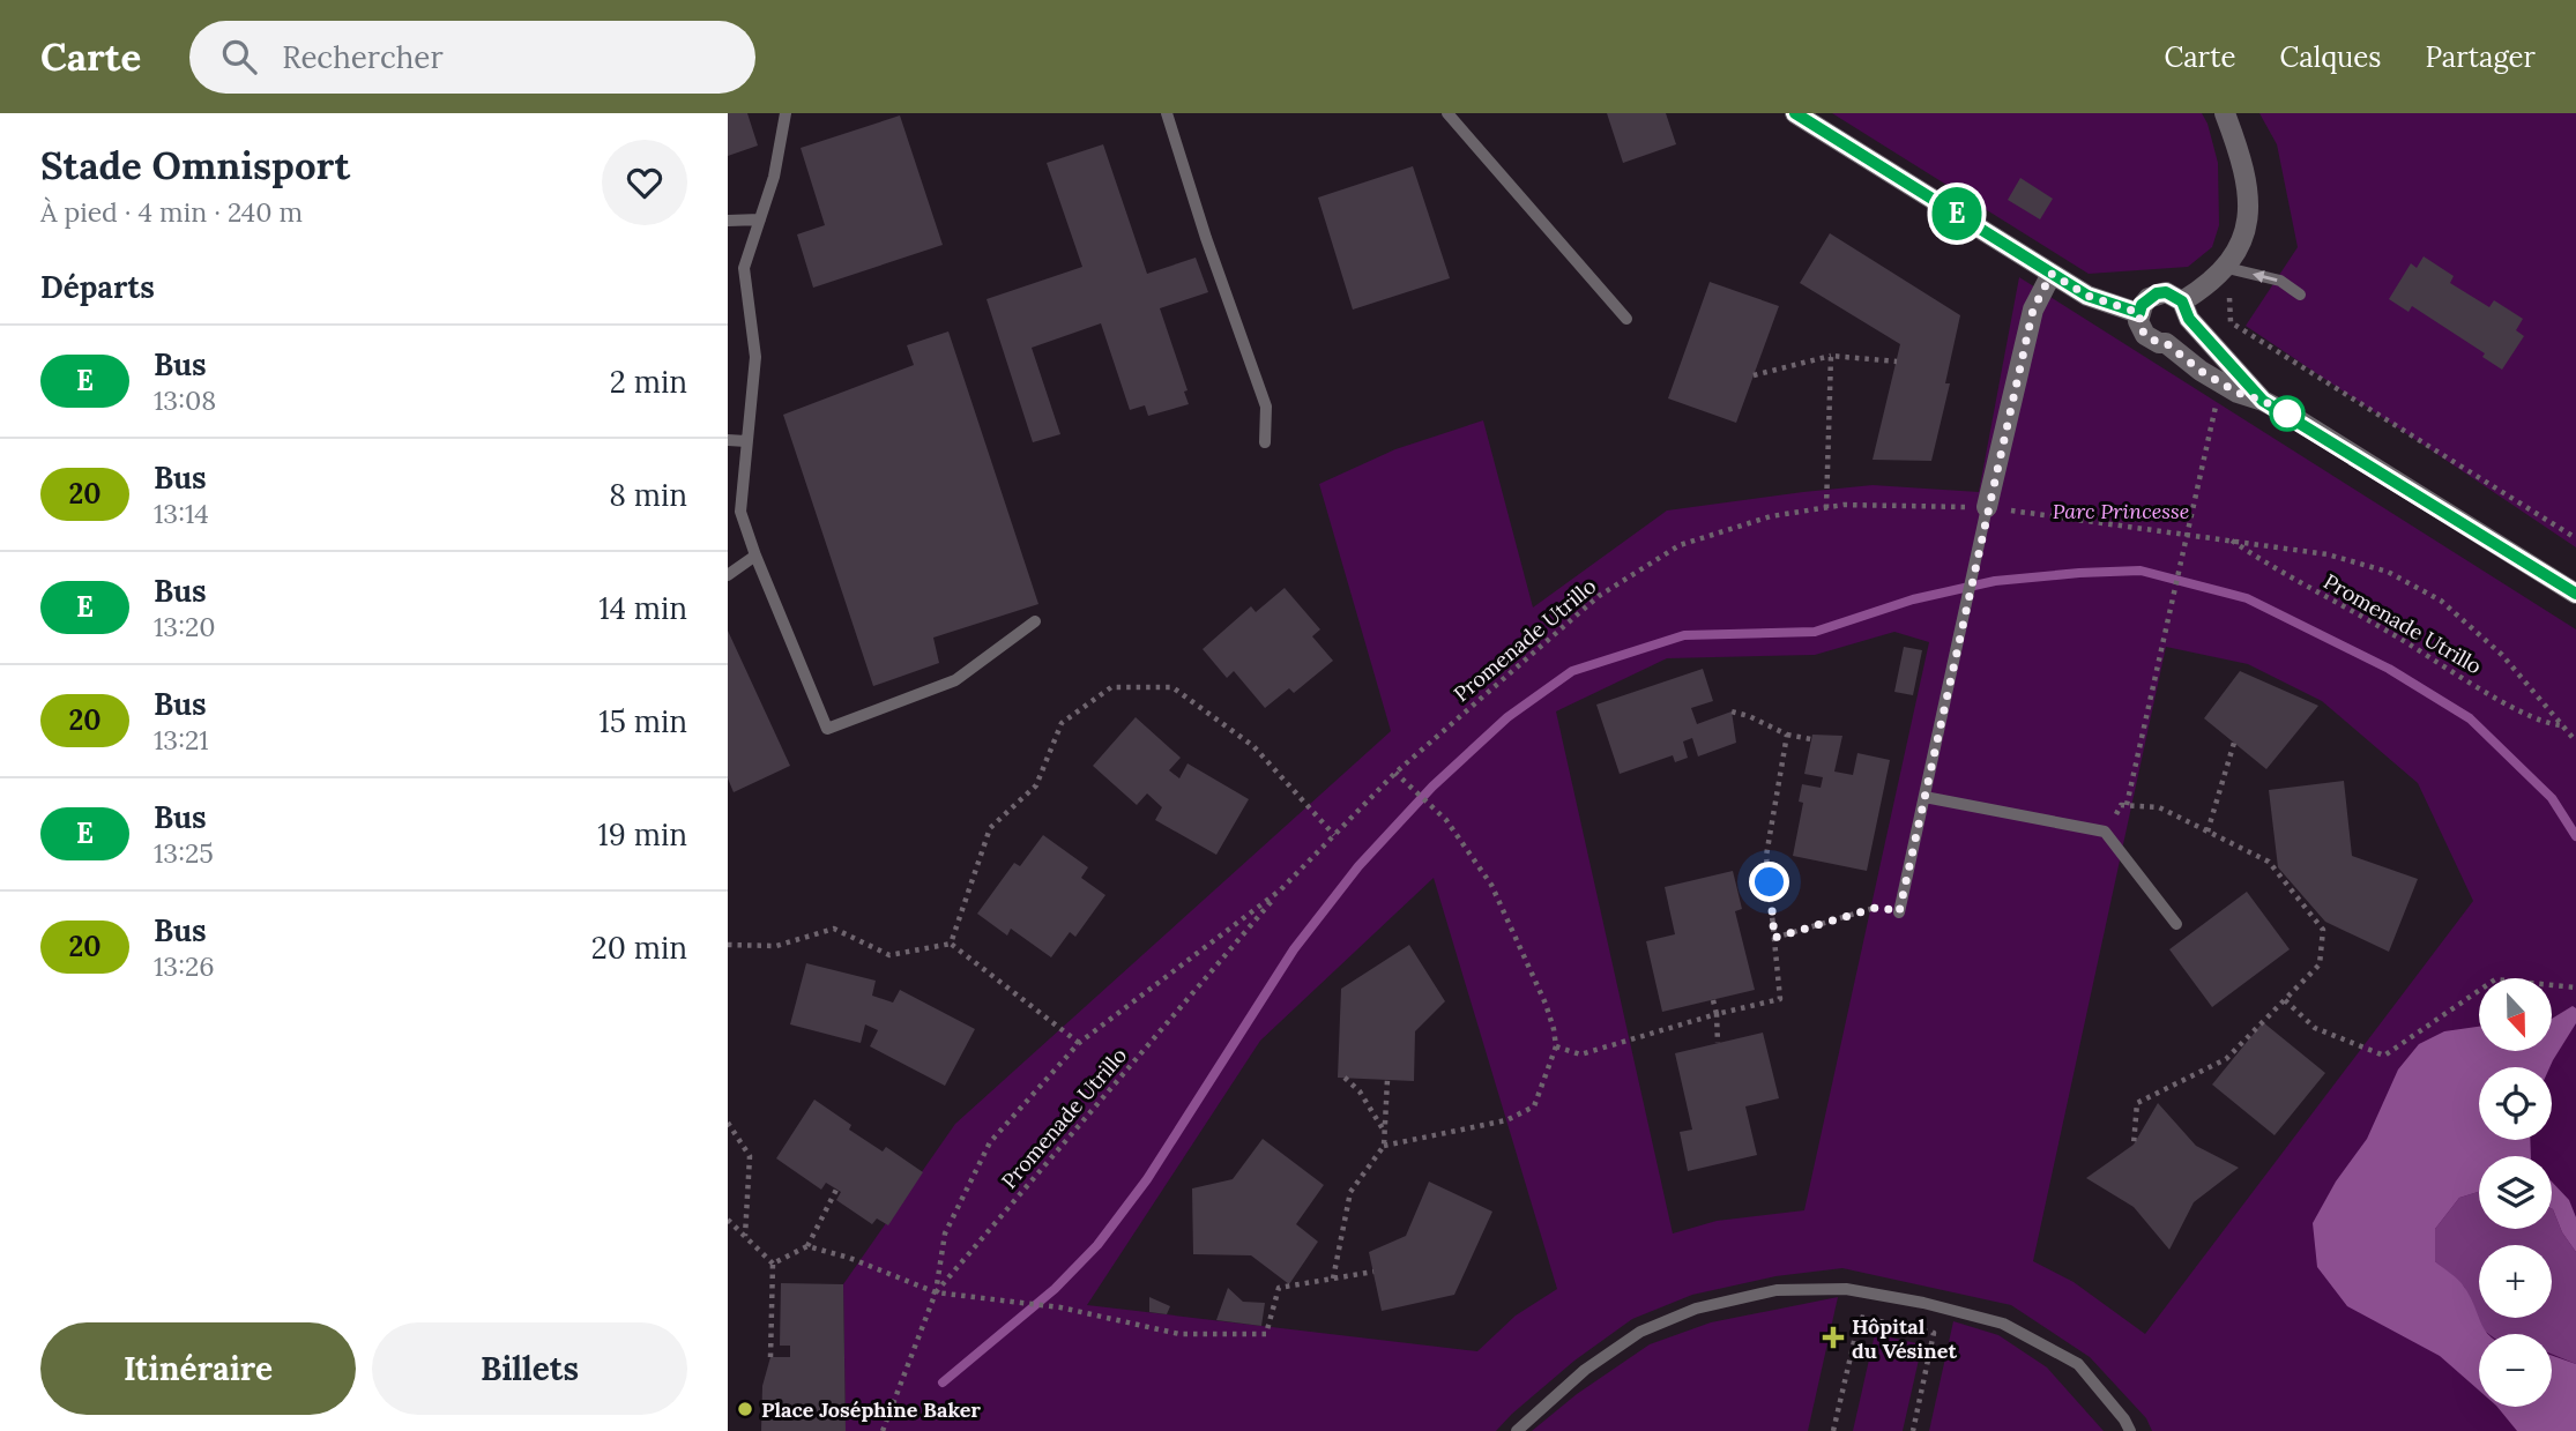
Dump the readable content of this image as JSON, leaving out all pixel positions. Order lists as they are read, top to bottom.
{
  "streets": {
    "path": ["Promenade Utrillo"]
  },
  "parks": ["Parc Princesse"],
  "places": {
    "health": ["Hôpital du Vésinet"],
    "other": ["Place Joséphine Baker"]
  },
  "lines": ["bus line E"],
  "north": "bottom",
  "page": {
    "header": "Carte",
    "search": "Rechercher",
    "nav": ["Carte", "Calques", "Partager"],
    "heading": [
      ["Stade Omnisport", "À pied · 4 min · 240 m"],
      "Départs"
    ],
    "on_map": "E",
    "list": [
      {
        "mark": "E",
        "name": "Bus",
        "note": "13:08",
        "value": "2 min"
      },
      {
        "mark": "20",
        "name": "Bus",
        "note": "13:14",
        "value": "8 min"
      },
      {
        "mark": "E",
        "name": "Bus",
        "note": "13:20",
        "value": "14 min"
      },
      {
        "mark": "20",
        "name": "Bus",
        "note": "13:21",
        "value": "15 min"
      },
      {
        "mark": "E",
        "name": "Bus",
        "note": "13:25",
        "value": "19 min"
      },
      {
        "mark": "20",
        "name": "Bus",
        "note": "13:26",
        "value": "20 min"
      }
    ],
    "map_buttons": ["+", "−"],
    "buttons": ["Itinéraire", "Billets"]
  }
}
